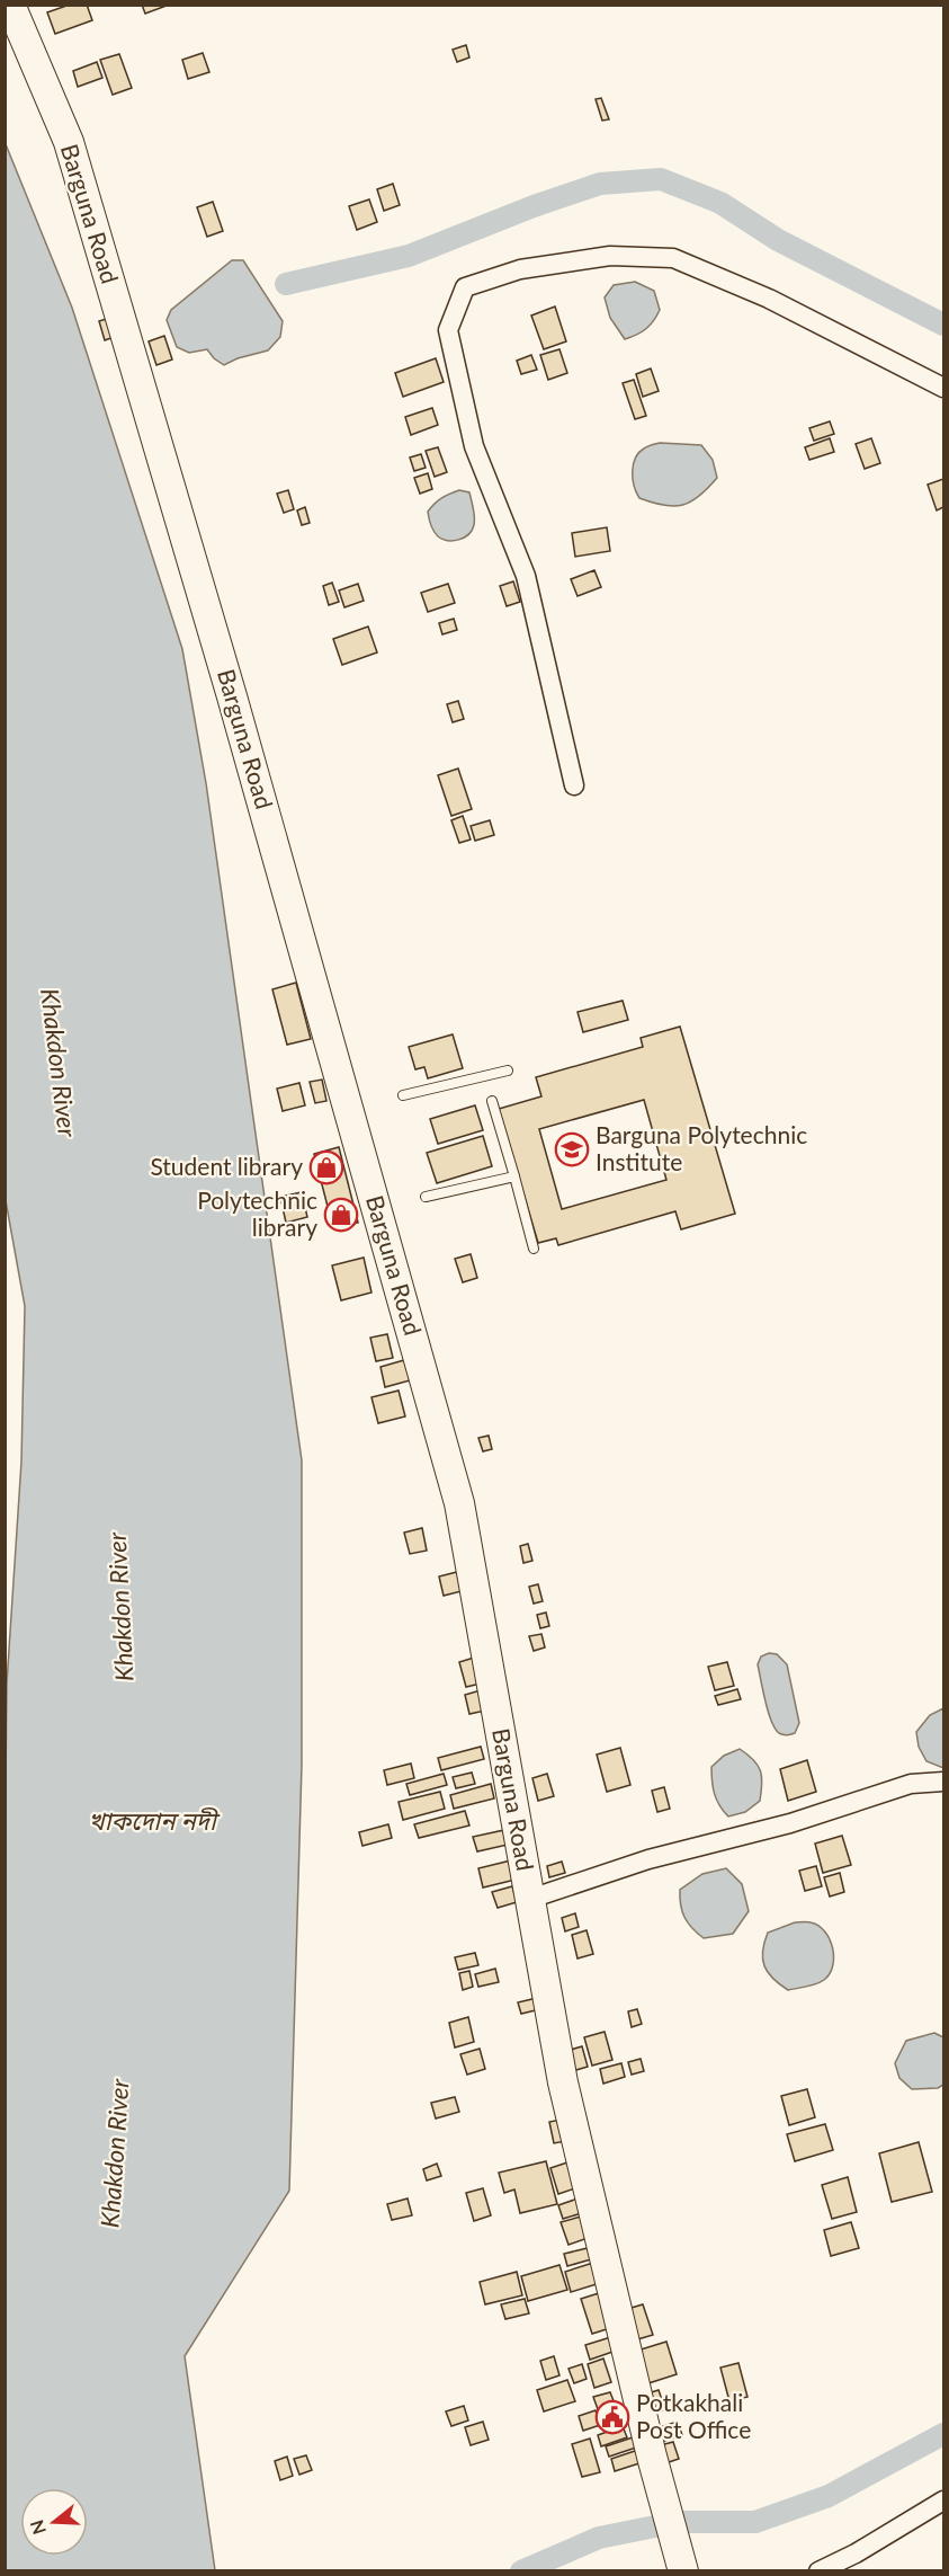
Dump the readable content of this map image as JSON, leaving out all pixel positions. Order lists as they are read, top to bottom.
{
  "streets": {
    "main road": ["Barguna Road"]
  },
  "water": ["Khakdon River", "খাকদোন নদী"],
  "places": {
    "school or university": ["Barguna Polytechnic Institute"],
    "shop": ["Student library", "Polytechnic library"],
    "public building": ["Potkakhali Post Office"]
  },
  "north": "left"
}
